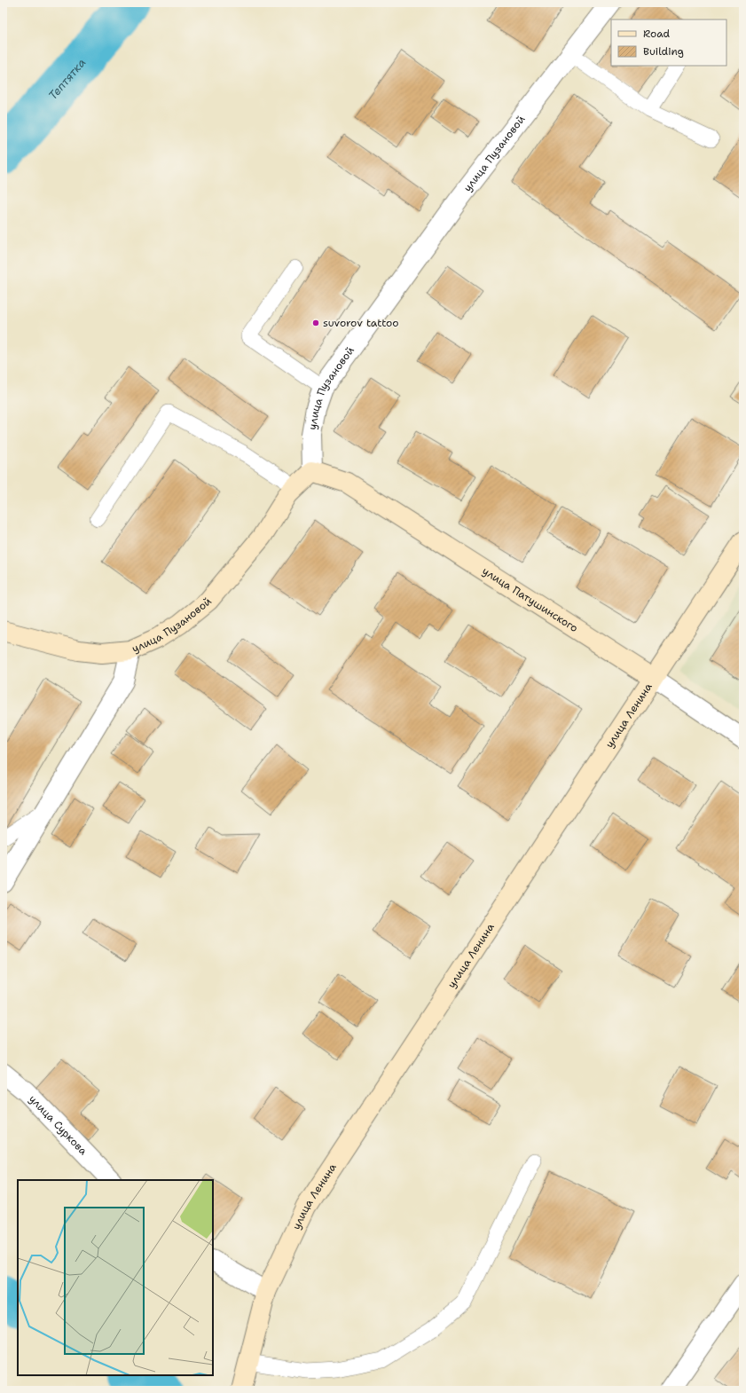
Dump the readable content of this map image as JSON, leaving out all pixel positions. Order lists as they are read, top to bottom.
{
  "streets": {
    "main road": ["улица Пузановой", "улица Патушинского", "улица Ленина"],
    "street": ["улица Суркова"]
  },
  "crossings": [
    ["улица Пузановой", "улица Патушинского"],
    ["улица Патушинского", "улица Ленина"]
  ],
  "water": ["Тептятка"],
  "places": ["suvorov tattoo"],
  "legend": ["Road", "Building"]
}
